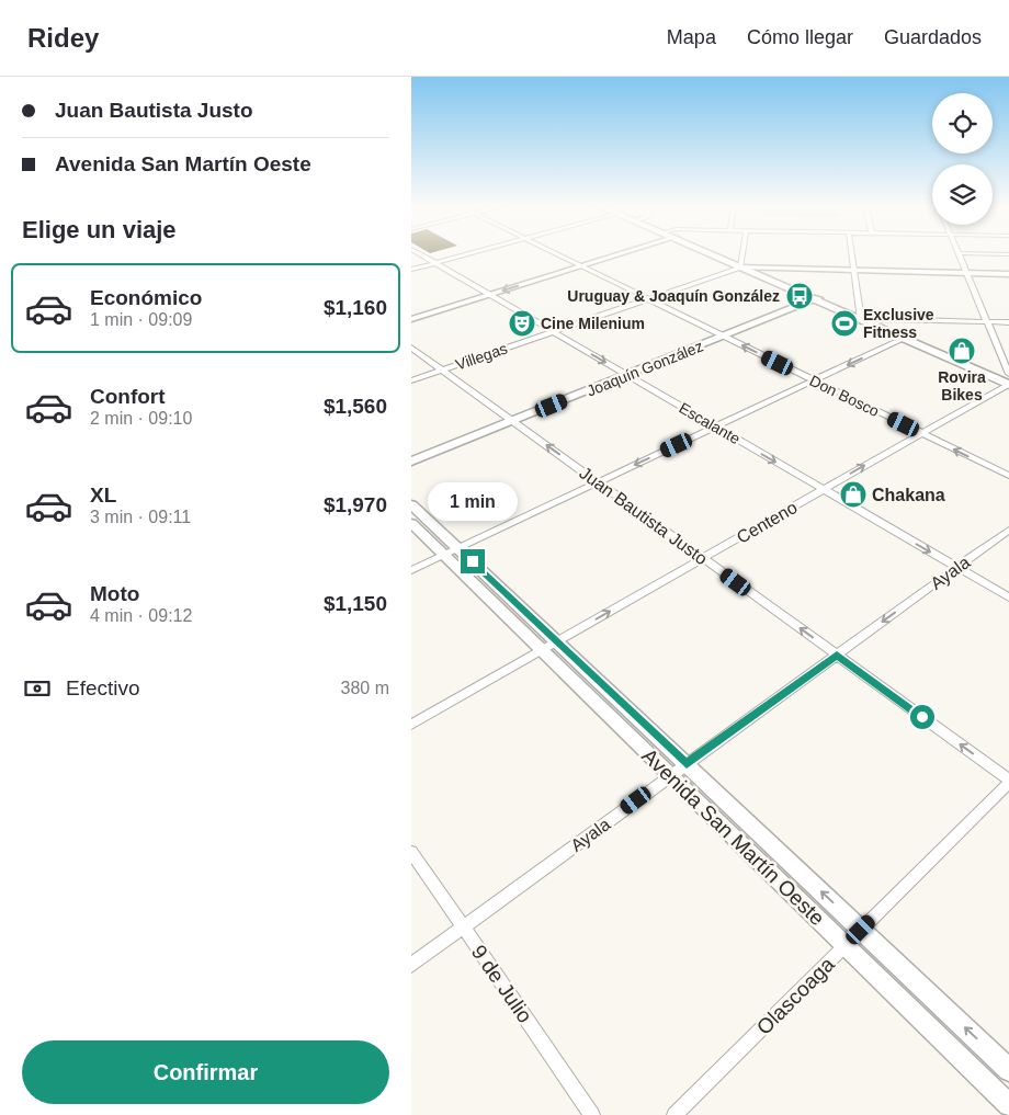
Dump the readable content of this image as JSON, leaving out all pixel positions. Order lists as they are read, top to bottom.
{
  "streets": {
    "main road": ["Joaquín González", "Avenida San Martín Oeste"],
    "street": [
      "Villegas",
      "Don Bosco",
      "Escalante",
      "Juan Bautista Justo",
      "Centeno",
      "Ayala",
      "9 de Julio",
      "Olascoaga"
    ]
  },
  "crossings": [
    ["Villegas", "Don Bosco"],
    ["Villegas", "Escalante"],
    ["Villegas", "Juan Bautista Justo"],
    ["Joaquín González", "Don Bosco"],
    ["Joaquín González", "Escalante"],
    ["Joaquín González", "Juan Bautista Justo"],
    ["Don Bosco", "Centeno"],
    ["Escalante", "Centeno"],
    ["Escalante", "Ayala"],
    ["Juan Bautista Justo", "Centeno"],
    ["Juan Bautista Justo", "Ayala"],
    ["Juan Bautista Justo", "Olascoaga"],
    ["Centeno", "Avenida San Martín Oeste"],
    ["Ayala", "Avenida San Martín Oeste"],
    ["Ayala", "9 de Julio"],
    ["Avenida San Martín Oeste", "Olascoaga"]
  ],
  "one_way": [
    "Don Bosco",
    "Escalante",
    "Juan Bautista Justo",
    "Centeno"
  ],
  "places": {
    "bus stop": ["Uruguay & Joaquín González"],
    "theatre": ["Cine Milenium"],
    "sports": ["Exclusive Fitness"],
    "shop": ["Rovira Bikes", "Chakana"]
  },
  "page": {
    "header": "Ridey",
    "nav": ["Mapa", "Cómo llegar", "Guardados"],
    "banner": ["Juan Bautista Justo", "Avenida San Martín Oeste"],
    "heading": "Elige un viaje",
    "list": [
      {
        "name": "Económico",
        "note": "1 min · 09:09",
        "value": "$1,160"
      },
      {
        "name": "Confort",
        "note": "2 min · 09:10",
        "value": "$1,560"
      },
      {
        "name": "XL",
        "note": "3 min · 09:11",
        "value": "$1,970"
      },
      {
        "name": "Moto",
        "note": "4 min · 09:12",
        "value": "$1,150"
      }
    ],
    "bubble": "1 min",
    "pay": ["Efectivo", "380 m"],
    "buttons": "Confirmar"
  }
}
